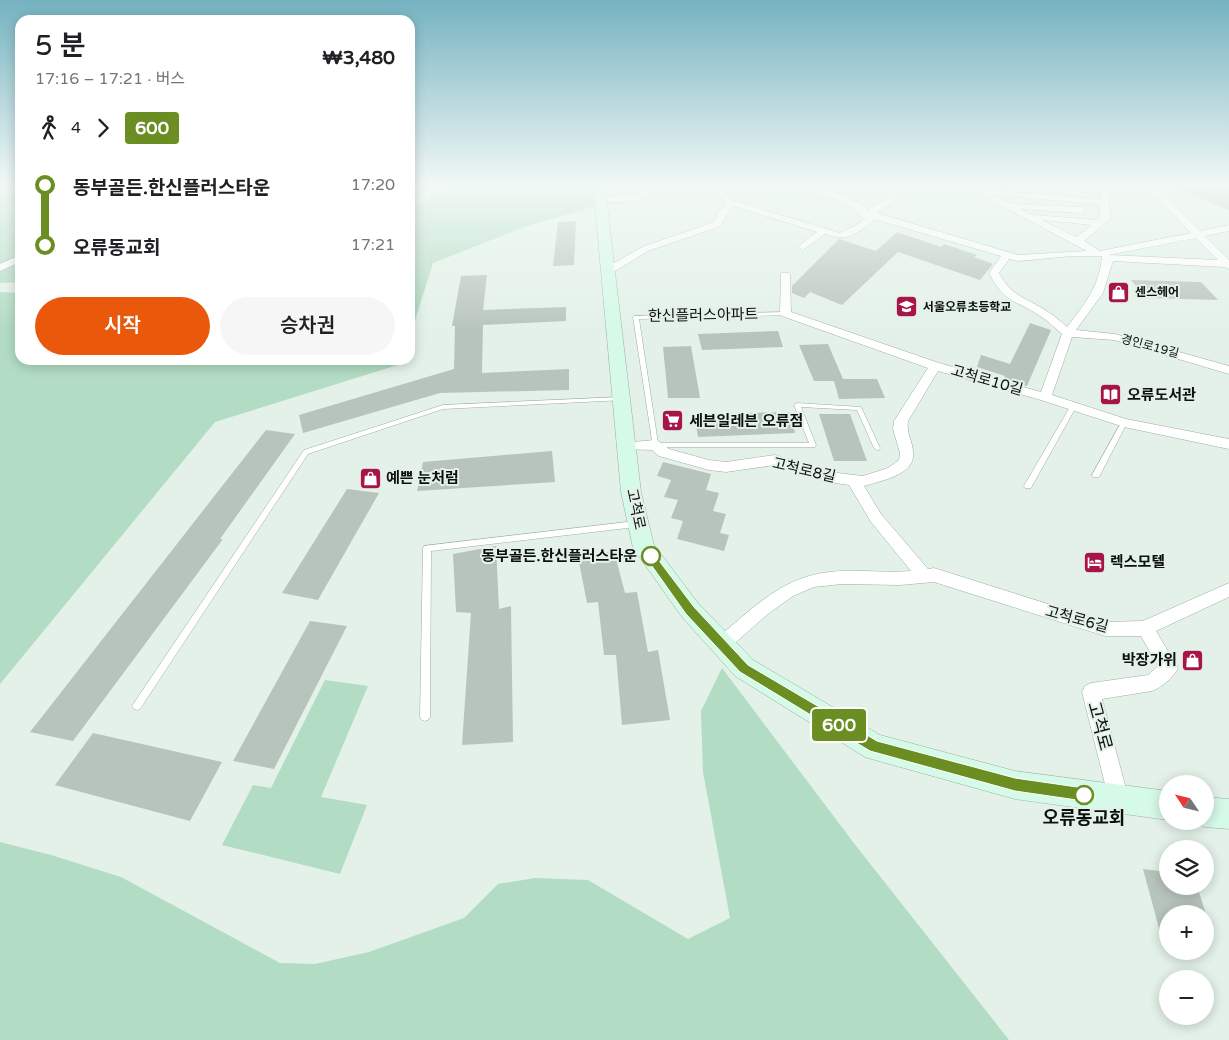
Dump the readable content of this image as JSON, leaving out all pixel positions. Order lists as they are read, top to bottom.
{
  "streets": {
    "main road": ["고척로"],
    "street": [
      "경인로19길",
      "고척로10길",
      "고척로8길",
      "고척로6길"
    ],
    "lane": ["한신플러스아파트"]
  },
  "crossings": [
    ["한신플러스아파트", "고척로10길"],
    ["한신플러스아파트", "고척로8길"],
    ["고척로10길", "고척로8길"],
    ["고척로8길", "고척로"],
    ["고척로", "고척로6길"]
  ],
  "places": {
    "shop": ["센스헤어", "예쁜 눈처럼", "박장가위"],
    "school or university": ["서울오류초등학교"],
    "library": ["오류도서관"],
    "supermarket": ["세븐일레븐 오류점"],
    "other": ["동부골든.한신플러스타운", "오류동교회"],
    "hotel": ["렉스모텔"]
  },
  "lines": ["bus line 600"],
  "north": "top left",
  "page": {
    "on_map": "600",
    "heading": ["5 분", "17:16 – 17:21 · 버스", "₩3,480"],
    "legs": ["4", "600"],
    "list": [
      {
        "name": "동부골든.한신플러스타운",
        "value": "17:20"
      },
      {
        "name": "오류동교회",
        "value": "17:21"
      }
    ],
    "buttons": ["시작", "승차권"],
    "map_buttons": ["+", "−"]
  }
}
